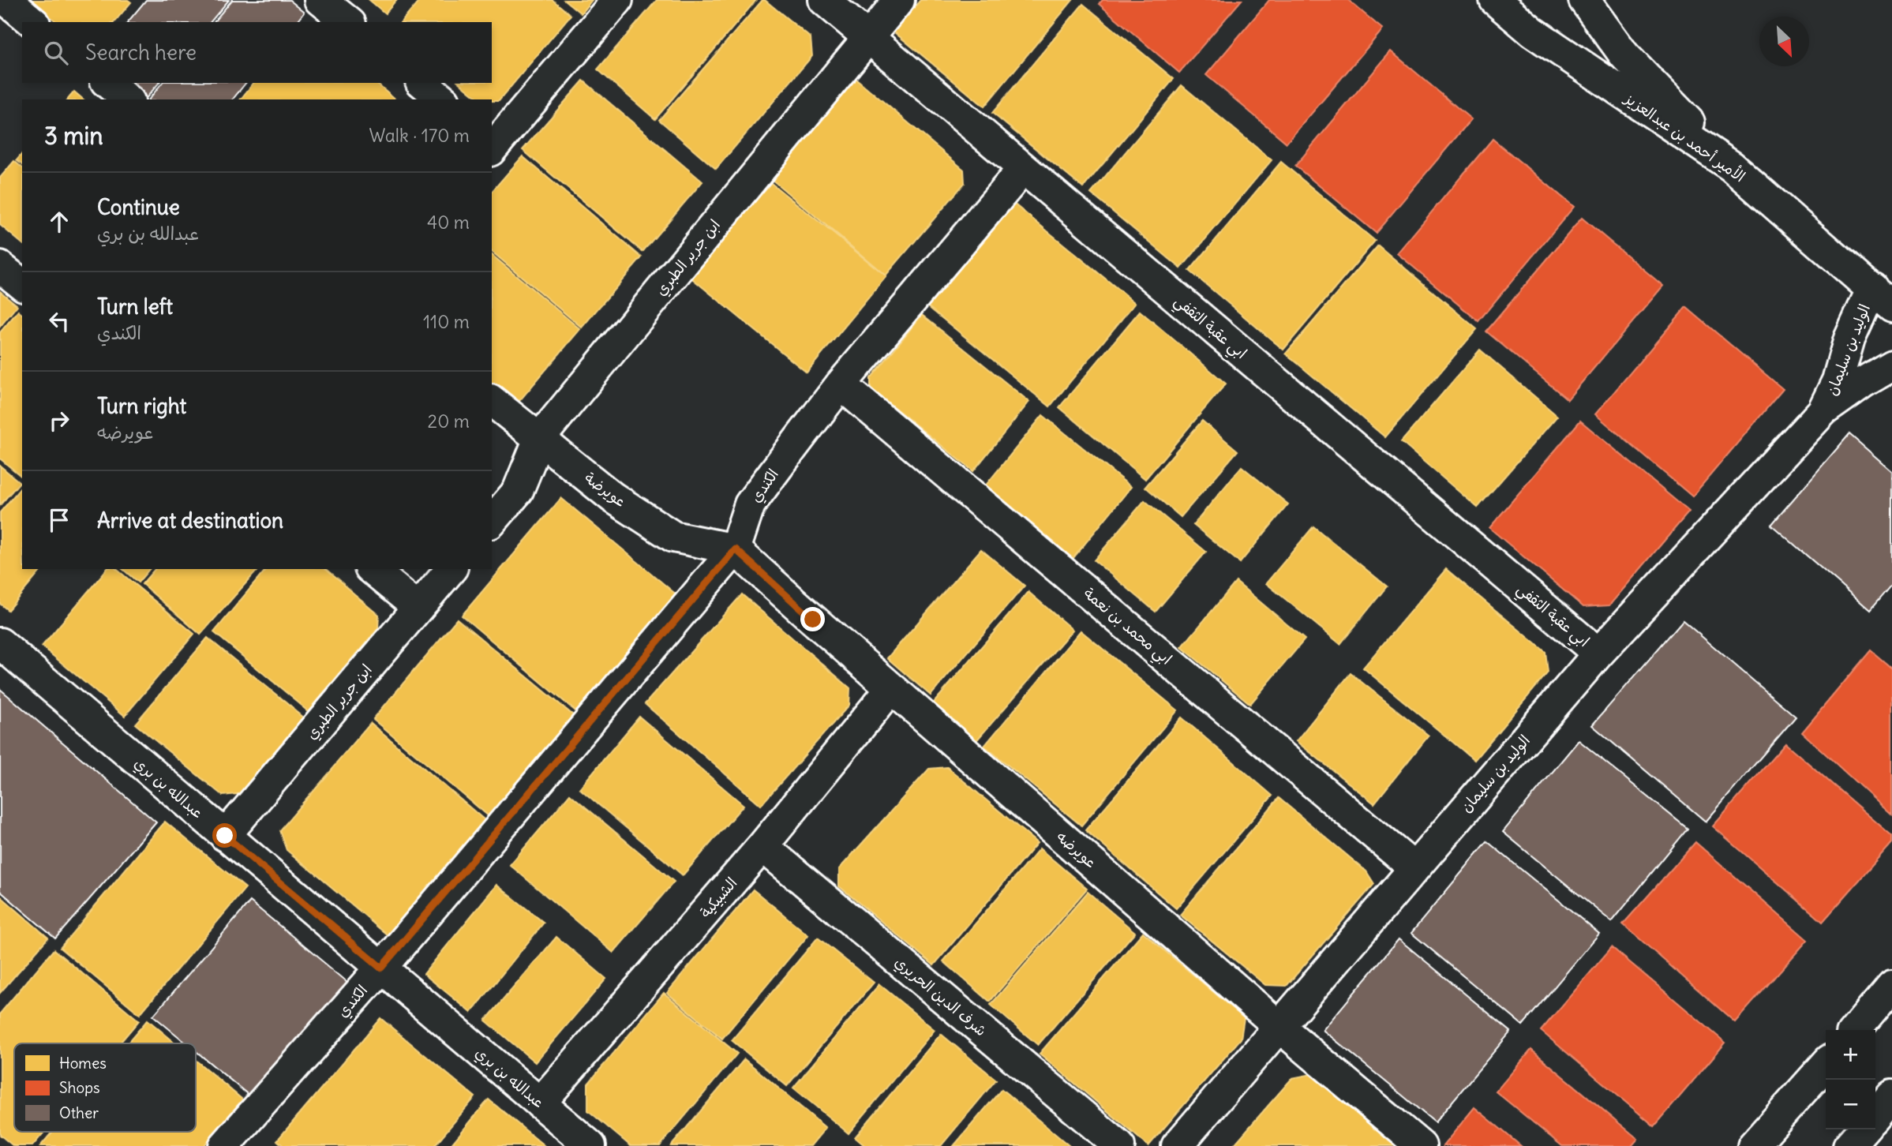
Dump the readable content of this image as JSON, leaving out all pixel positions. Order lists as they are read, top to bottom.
{
  "streets": {
    "street": [
      "الأمير أحمد بن عبدالعزيز",
      "ابن جرير الطبري",
      "ابي عقبة الثقفي",
      "الوليد بن سليمان",
      "الكندي",
      "عويرضة",
      "ابي محمد بن نعمة",
      "عبدالله بن بري",
      "عويرضه",
      "الشبيكية",
      "شرف الدين الحريري"
    ]
  },
  "crossings": [
    ["الأمير أحمد بن عبدالعزيز", "الوليد بن سليمان"],
    ["ابن جرير الطبري", "ابي عقبة الثقفي"],
    ["ابن جرير الطبري", "عويرضة"],
    ["ابن جرير الطبري", "عبدالله بن بري"],
    ["ابي عقبة الثقفي", "الوليد بن سليمان"],
    ["ابي عقبة الثقفي", "الكندي"],
    ["الوليد بن سليمان", "ابي محمد بن نعمة"],
    ["الوليد بن سليمان", "عويرضه"],
    ["الكندي", "عويرضة"],
    ["الكندي", "ابي محمد بن نعمة"],
    ["الكندي", "عبدالله بن بري"],
    ["الكندي", "عويرضه"],
    ["عويرضة", "عويرضه"],
    ["عبدالله بن بري", "الشبيكية"],
    ["عويرضه", "الشبيكية"],
    ["الشبيكية", "شرف الدين الحريري"]
  ],
  "legend": ["Homes", "Shops", "Other"],
  "north": "bottom right",
  "page": {
    "search": "Search here",
    "heading": ["3 min", "Walk · 170 m"],
    "list": [
      ["Continue", "عبدالله بن بري", "40 m"],
      ["Turn left", "الكندي", "110 m"],
      ["Turn right", "عويرضه", "20 m"],
      "Arrive at destination"
    ],
    "map_buttons": ["+", "−"]
  }
}
